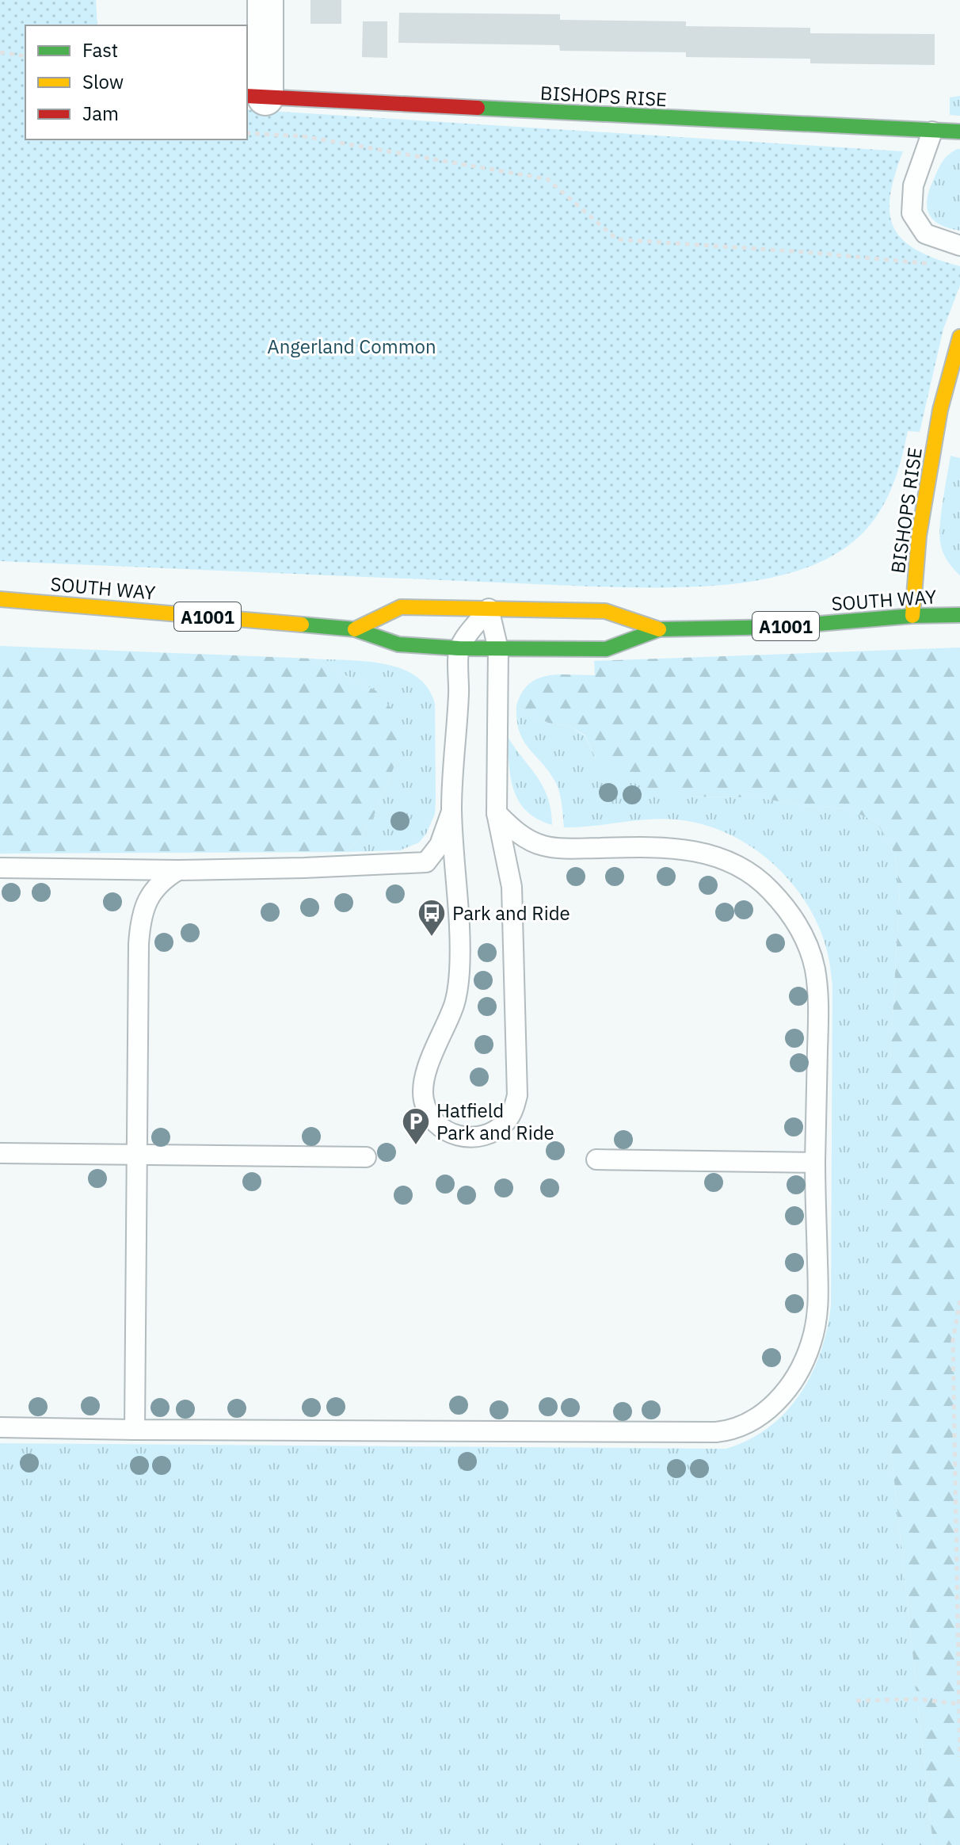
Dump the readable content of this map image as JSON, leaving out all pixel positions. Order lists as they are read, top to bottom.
{
  "streets": {
    "main road": ["BISHOPS RISE", "SOUTH WAY", "A1001"]
  },
  "crossings": [
    ["BISHOPS RISE", "SOUTH WAY"]
  ],
  "parks": ["Angerland Common"],
  "places": {
    "bus stop": ["Park and Ride"],
    "parking": ["Hatfield Park and Ride"]
  },
  "legend": ["Fast", "Slow", "Jam"]
}
